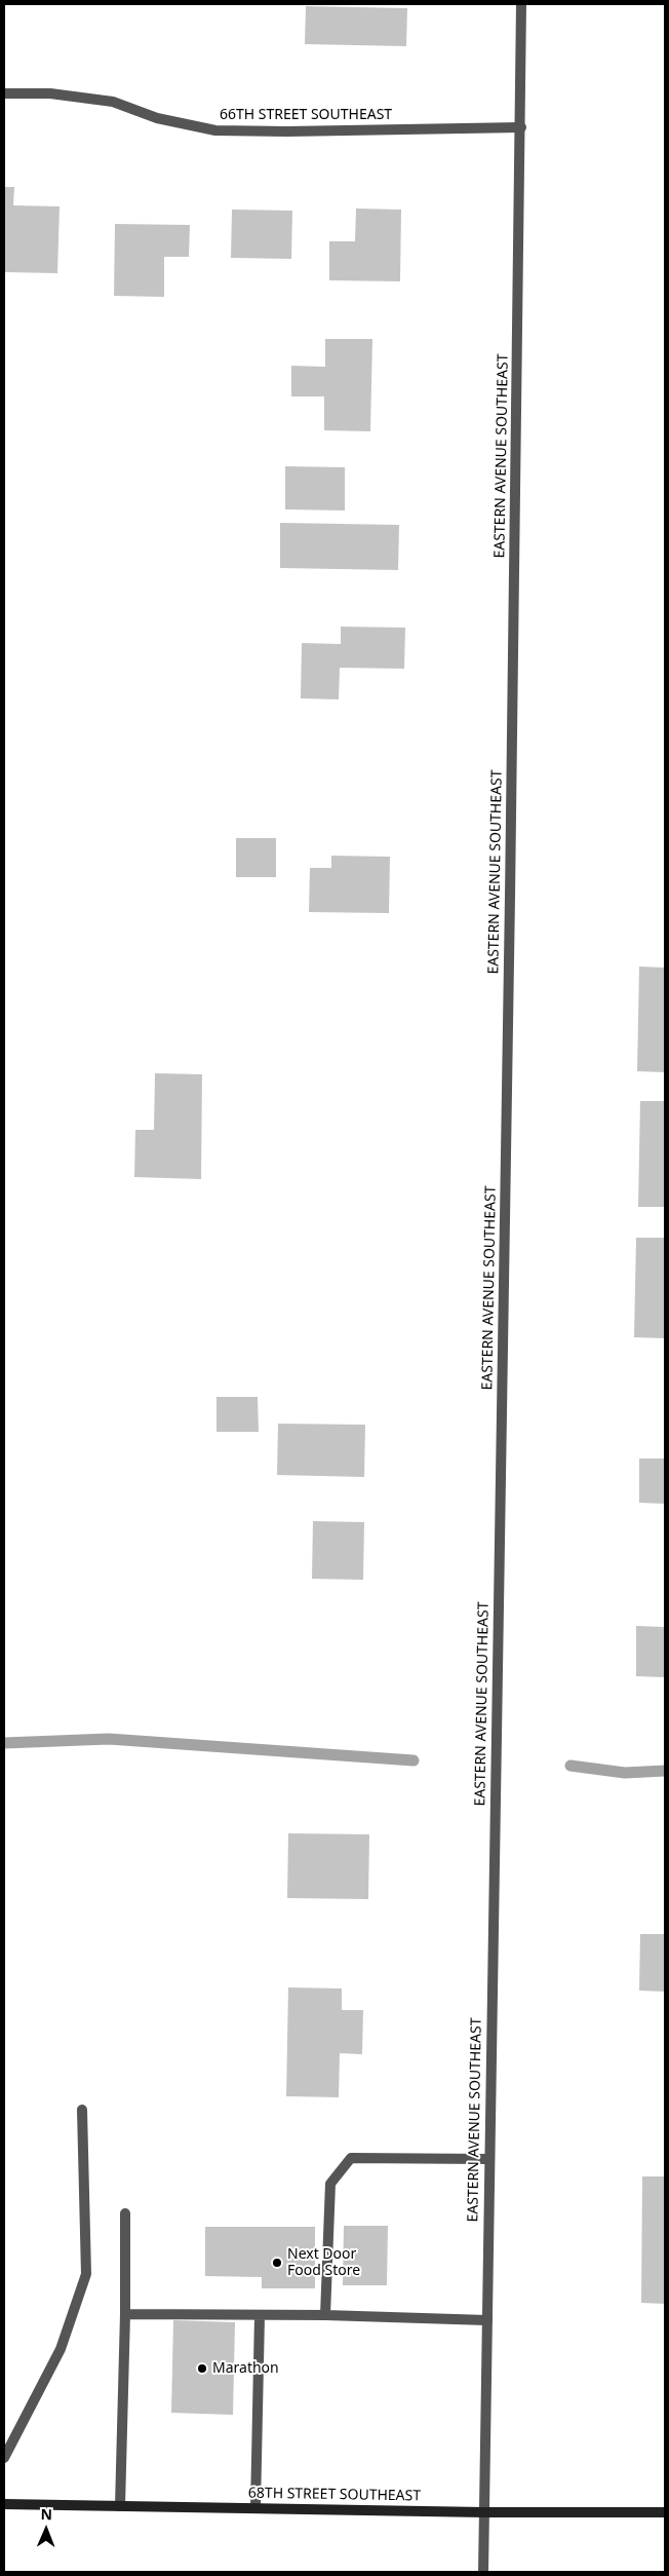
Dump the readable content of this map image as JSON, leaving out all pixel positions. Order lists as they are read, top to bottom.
{
  "streets": {
    "main road": ["68TH STREET SOUTHEAST"],
    "street": ["66TH STREET SOUTHEAST", "EASTERN AVENUE SOUTHEAST"]
  },
  "crossings": [
    ["66TH STREET SOUTHEAST", "EASTERN AVENUE SOUTHEAST"],
    ["EASTERN AVENUE SOUTHEAST", "68TH STREET SOUTHEAST"]
  ],
  "places": ["Next Door Food Store", "Marathon"],
  "north": "top"
}
